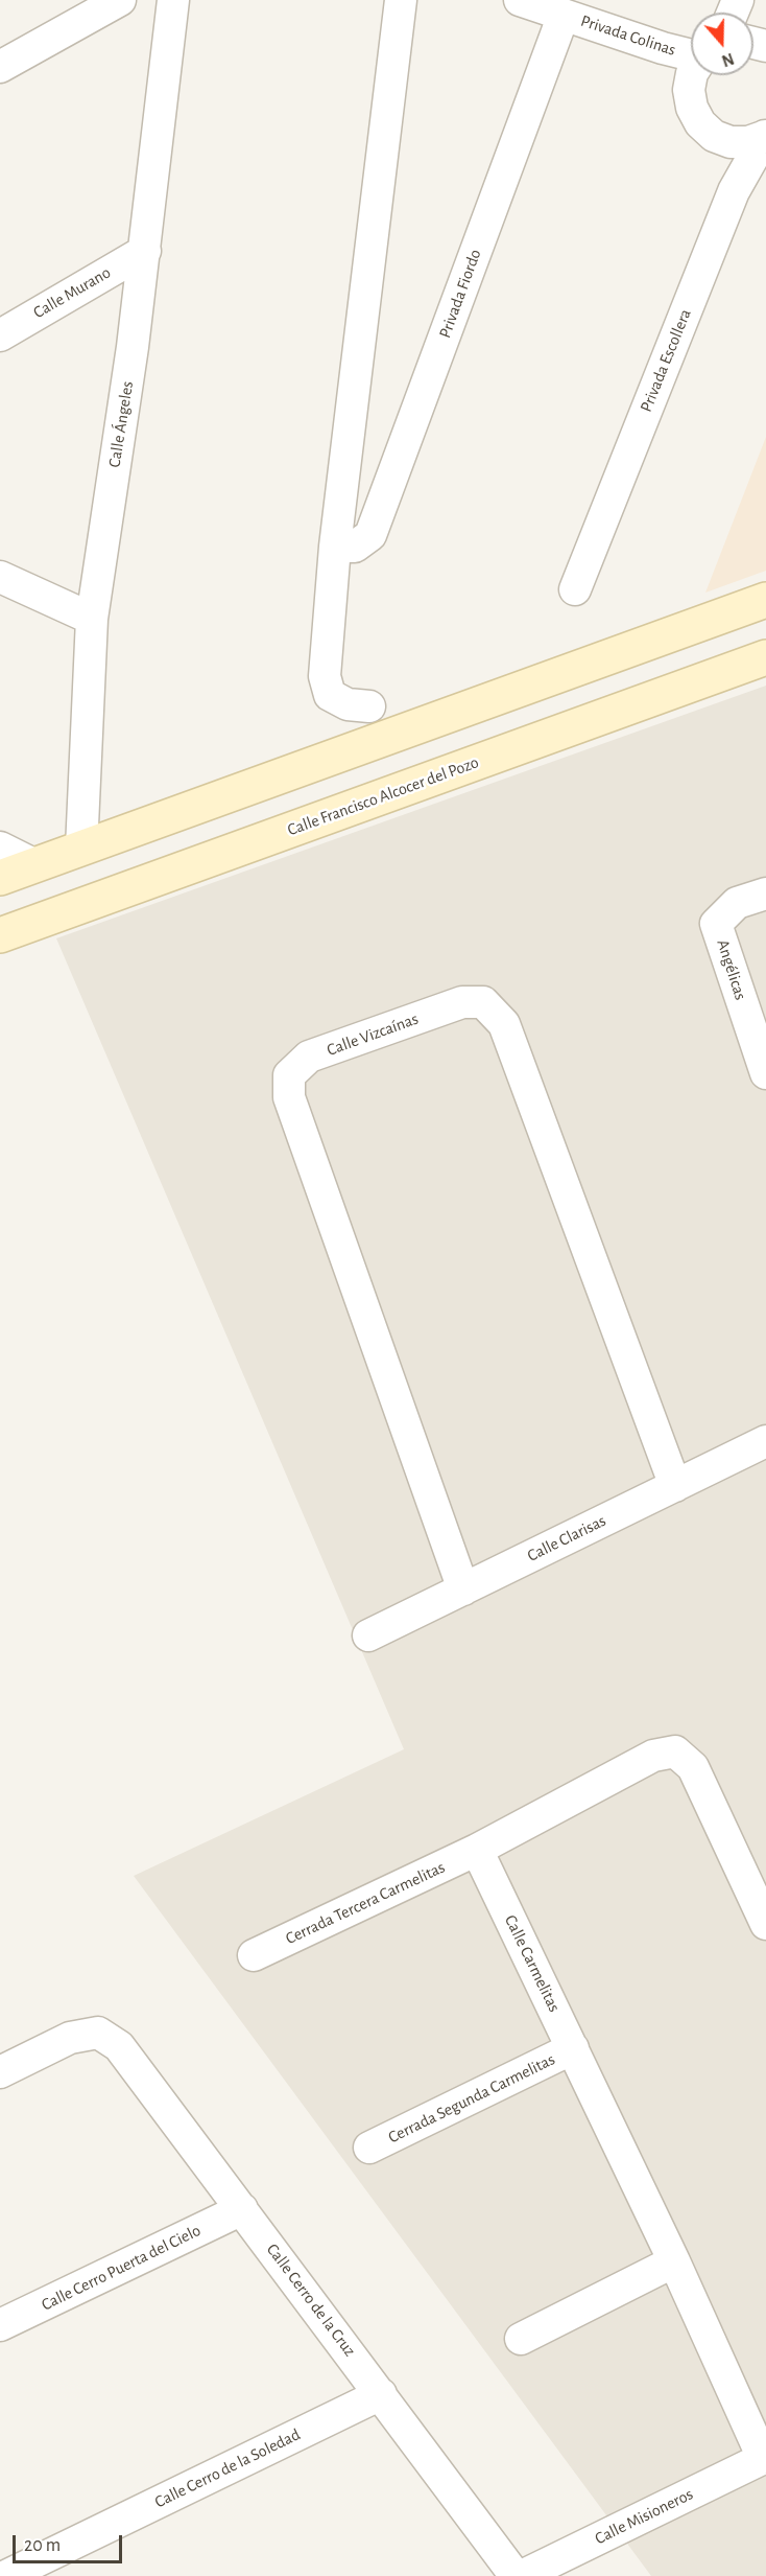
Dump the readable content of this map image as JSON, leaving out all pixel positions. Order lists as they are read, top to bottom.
{
  "streets": {
    "street": [
      "Privada Colinas",
      "Calle Murano",
      "Privada Fiordo",
      "Privada Escollera",
      "Calle Ángeles",
      "Calle Francisco Alcocer del Pozo",
      "Angélicas",
      "Calle Vizcaínas",
      "Calle Clarisas",
      "Cerrada Tercera Carmelitas",
      "Calle Carmelitas",
      "Cerrada Segunda Carmelitas",
      "Calle Cerro Puerta del Cielo",
      "Calle Cerro de la Cruz",
      "Calle Cerro de la Soledad",
      "Calle Misioneros"
    ]
  },
  "crossings": [
    ["Privada Colinas", "Privada Fiordo"],
    ["Calle Murano", "Calle Ángeles"],
    ["Calle Vizcaínas", "Calle Clarisas"],
    ["Cerrada Tercera Carmelitas", "Calle Carmelitas"],
    ["Calle Carmelitas", "Cerrada Segunda Carmelitas"],
    ["Calle Carmelitas", "Calle Misioneros"],
    ["Calle Cerro Puerta del Cielo", "Calle Cerro de la Cruz"],
    ["Calle Cerro de la Cruz", "Calle Cerro de la Soledad"]
  ],
  "scale_bar": "20 m",
  "north": "bottom"
}
